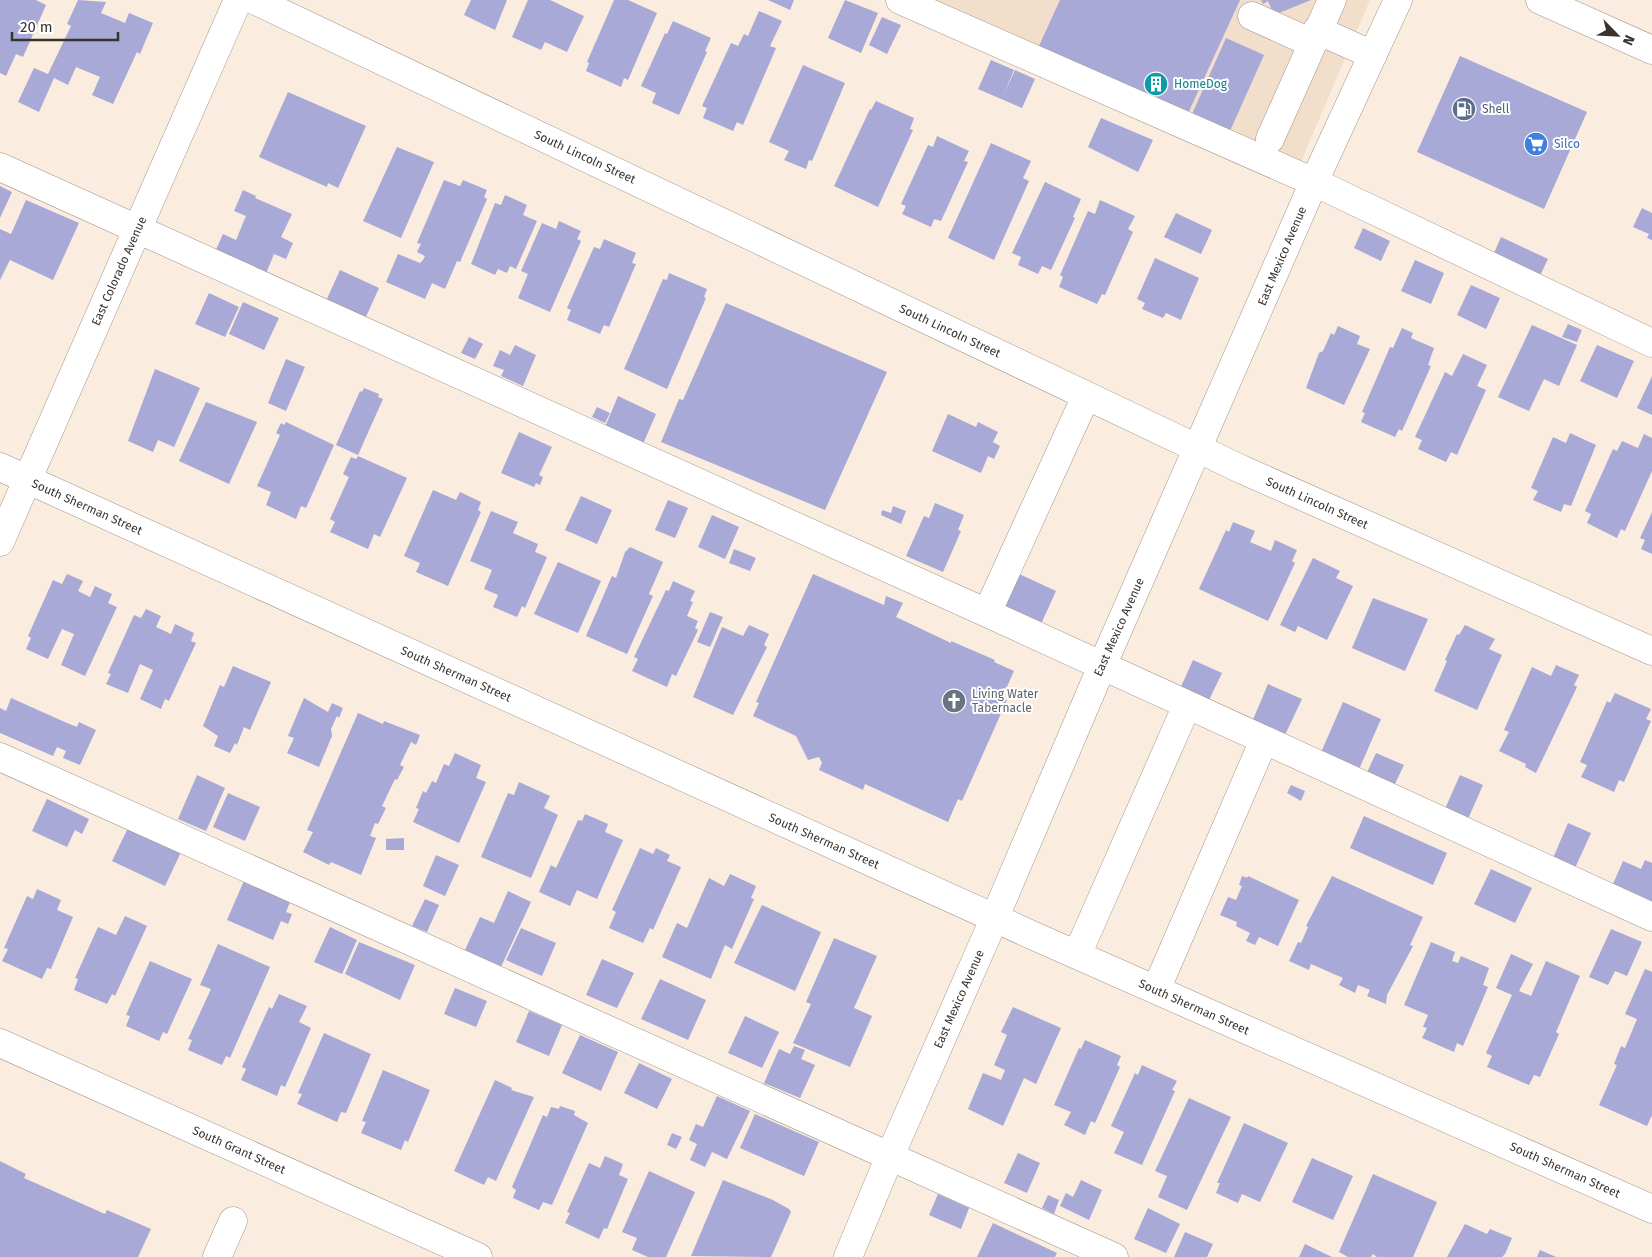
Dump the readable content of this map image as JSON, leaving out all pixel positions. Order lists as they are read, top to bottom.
{
  "streets": {
    "street": [
      "South Lincoln Street",
      "East Mexico Avenue",
      "East Colorado Avenue",
      "South Sherman Street",
      "South Grant Street"
    ]
  },
  "crossings": [
    ["South Lincoln Street", "East Mexico Avenue"],
    ["East Mexico Avenue", "South Sherman Street"],
    ["East Colorado Avenue", "South Sherman Street"]
  ],
  "places": {
    "building": ["HomeDog"],
    "fuel station": ["Shell"],
    "supermarket": ["Silco"],
    "church": ["Living Water Tabernacle"]
  },
  "scale_bar": "20 m",
  "north": "bottom right"
}
